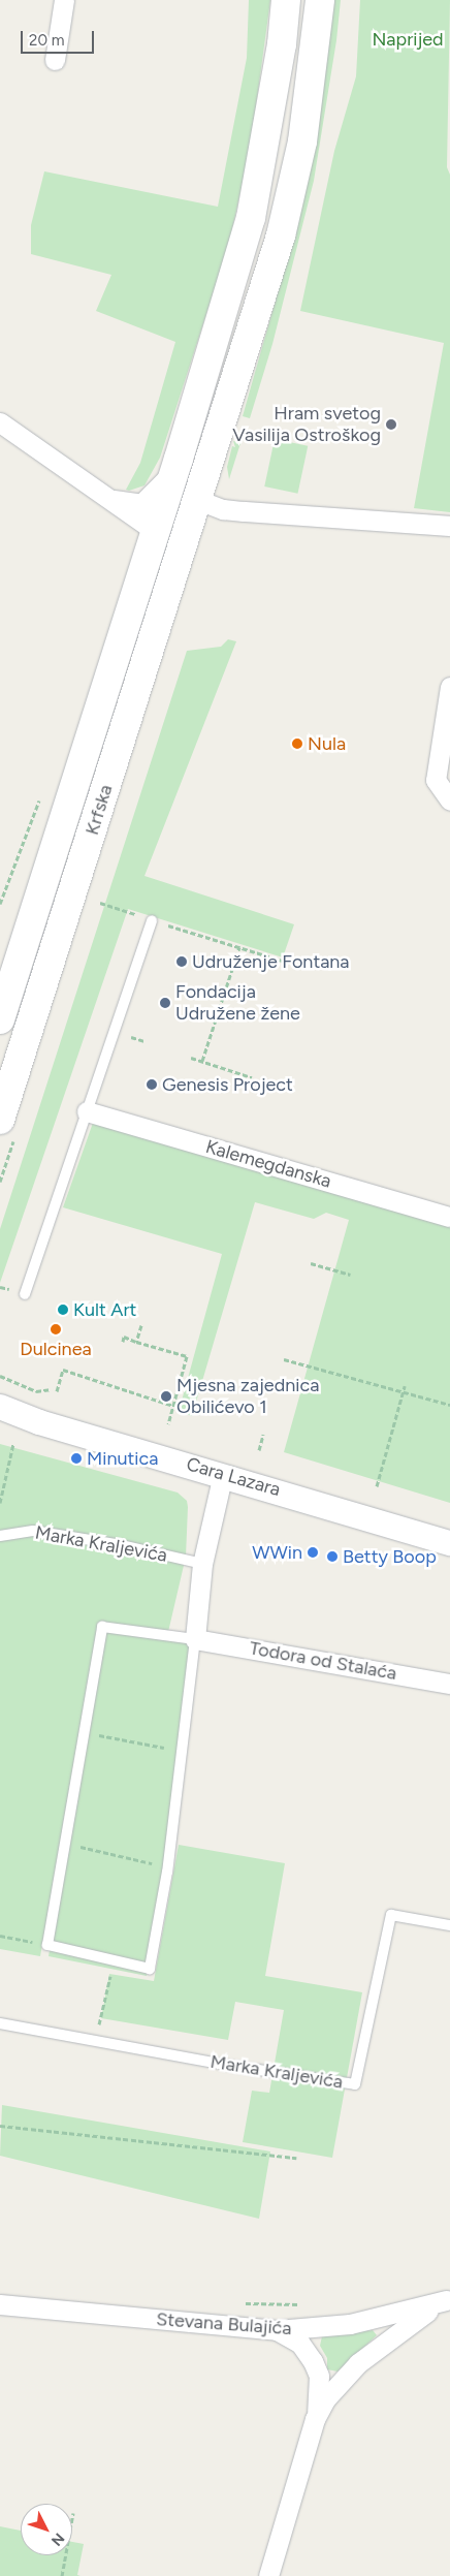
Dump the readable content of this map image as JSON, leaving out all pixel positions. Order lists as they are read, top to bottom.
{
  "streets": {
    "main road": ["Krfska"],
    "street": [
      "Kalemegdanska",
      "Cara Lazara",
      "Todora od Stalaća",
      "Stevana Bulajića"
    ],
    "lane": ["Marka Kraljevića"]
  },
  "parks": ["Naprijed"],
  "places": [
    "Hram svetog Vasilija Ostroškog",
    "Nula",
    "Udruženje Fontana",
    "Fondacija Udružene žene",
    "Genesis Project",
    "Kult Art",
    "Dulcinea",
    "Mjesna zajednica Obilićevo 1",
    "Minutica",
    "WWin",
    "Betty Boop"
  ],
  "scale_bar": "20 m",
  "north": "bottom right"
}
